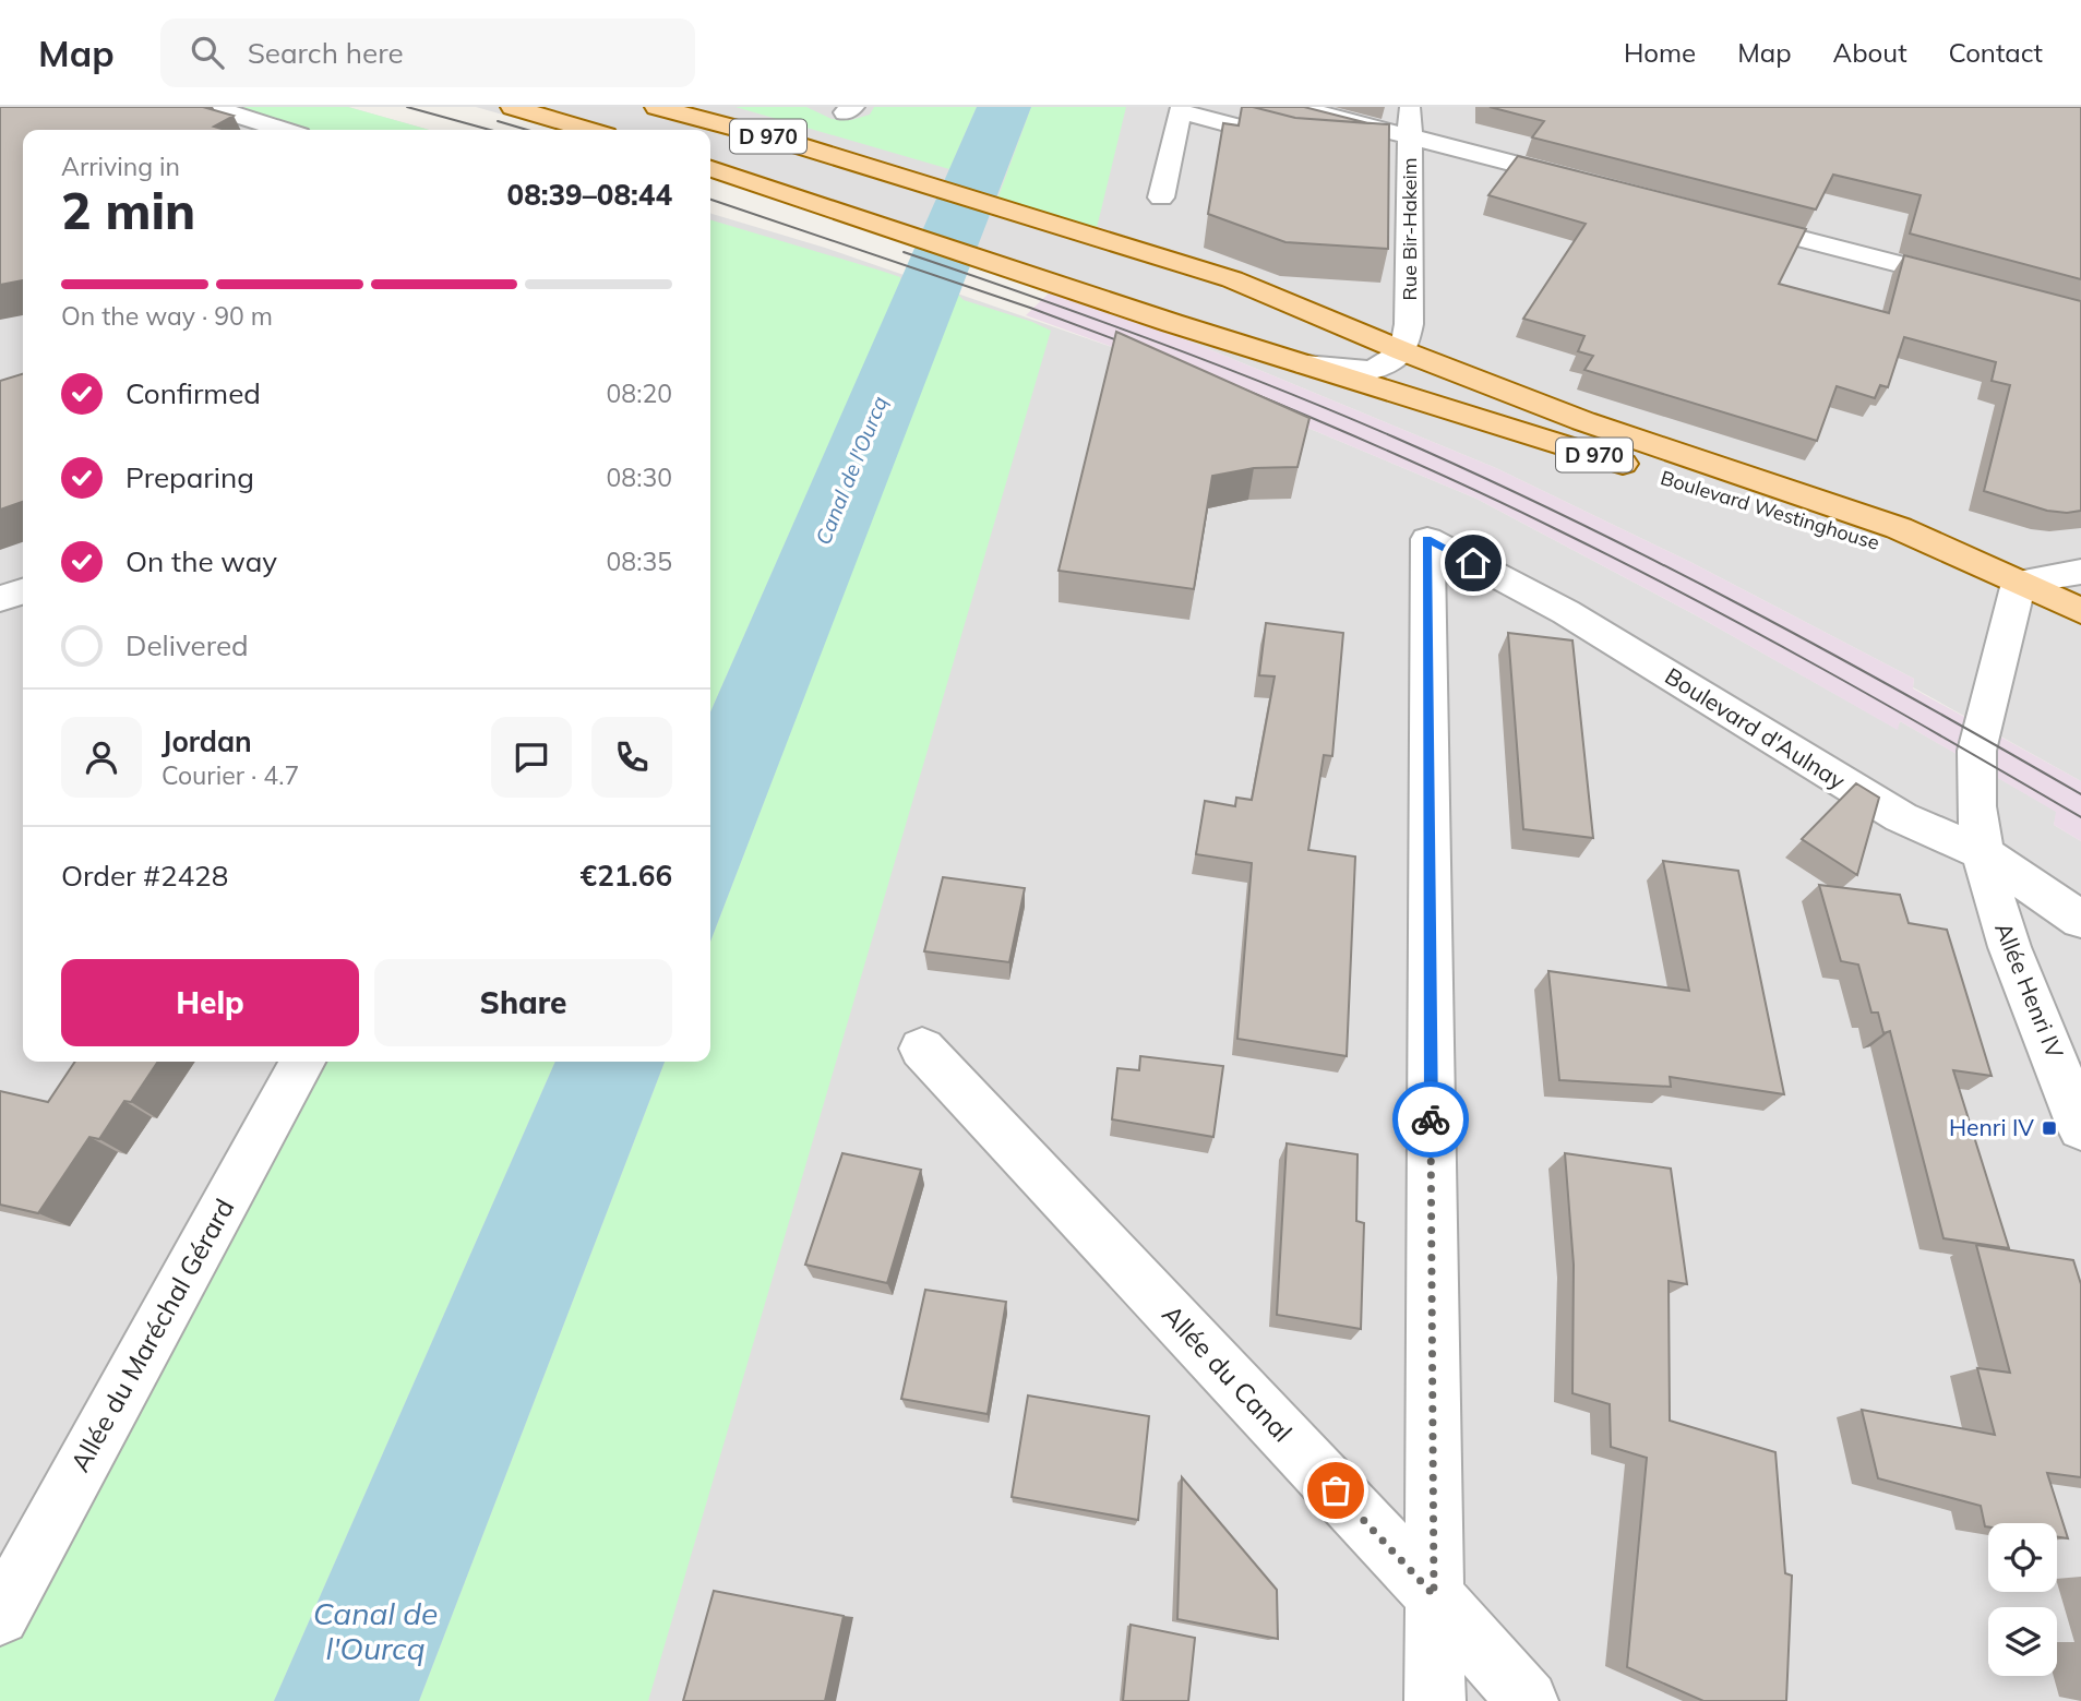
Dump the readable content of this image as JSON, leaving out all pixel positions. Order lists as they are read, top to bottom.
{
  "streets": {
    "main road": ["D 970", "Boulevard Westinghouse"],
    "street": [
      "Rue Bir-Hakeim",
      "Boulevard d'Aulnay",
      "Allée Henri IV",
      "Allée du Maréchal Gérard",
      "Allée du Canal"
    ]
  },
  "crossings": [
    ["Rue Bir-Hakeim", "Boulevard Westinghouse"],
    ["Boulevard Westinghouse", "Allée Henri IV"],
    ["Boulevard d'Aulnay", "Allée Henri IV"],
    ["Boulevard d'Aulnay", "Allée du Canal"]
  ],
  "water": ["Canal de l'Ourcq"],
  "places": {
    "transit": ["Henri IV"]
  },
  "page": {
    "header": "Map",
    "search": "Search here",
    "nav": [
      "Home",
      "Map",
      "About",
      "Contact"
    ],
    "heading": ["2 min", "Arriving in", "08:39–08:44"],
    "panel": [
      "Jordan",
      "Courier · 4.7",
      "Order #2428",
      "€21.66"
    ],
    "bar": "On the way · 90 m",
    "list": [
      ["Confirmed", "08:20"],
      ["Preparing", "08:30"],
      ["On the way", "08:35"],
      "Delivered"
    ],
    "buttons": ["Help", "Share"]
  }
}
